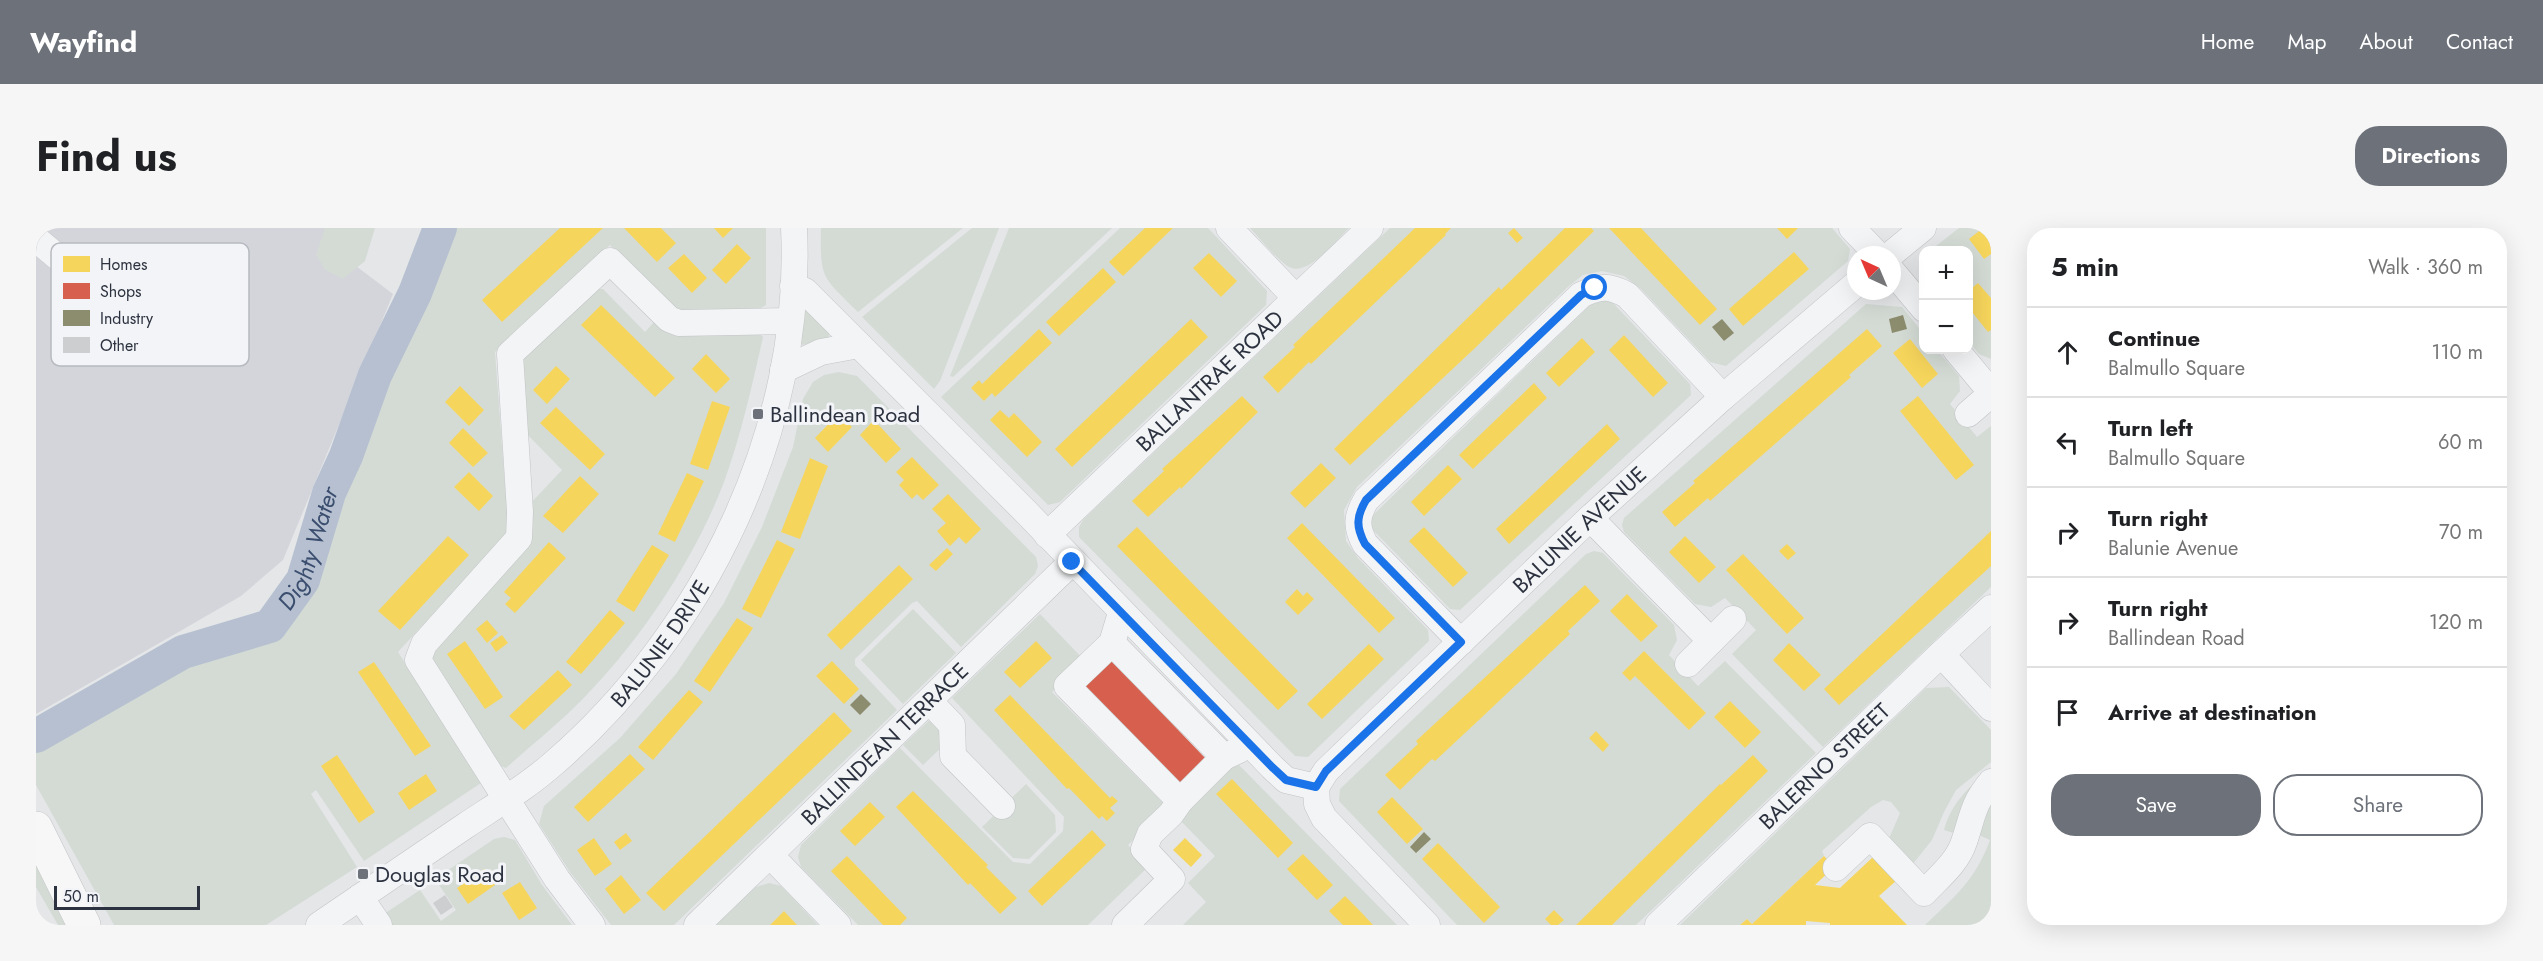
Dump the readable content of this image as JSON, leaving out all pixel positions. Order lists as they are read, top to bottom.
{
  "streets": {
    "street": [
      "BALLANTRAE ROAD",
      "BALUNIE AVENUE",
      "BALUNIE DRIVE",
      "BALLINDEAN TERRACE",
      "BALERNO STREET"
    ]
  },
  "water": ["Dighty Water"],
  "places": {
    "transit": ["Ballindean Road", "Douglas Road"]
  },
  "legend": [
    "Homes",
    "Shops",
    "Industry",
    "Other"
  ],
  "scale_bar": "50 m",
  "north": "top left",
  "page": {
    "header": "Wayfind",
    "nav": [
      "Home",
      "Map",
      "About",
      "Contact"
    ],
    "title": "Find us",
    "buttons": [
      "Directions",
      ["Save", "Share"]
    ],
    "heading": ["5 min", "Walk · 360 m"],
    "map_buttons": ["+", "−"],
    "list": [
      ["Continue", "Balmullo Square", "110 m"],
      ["Turn left", "Balmullo Square", "60 m"],
      ["Turn right", "Balunie Avenue", "70 m"],
      ["Turn right", "Ballindean Road", "120 m"],
      "Arrive at destination"
    ],
    "scale": "50 m"
  }
}
